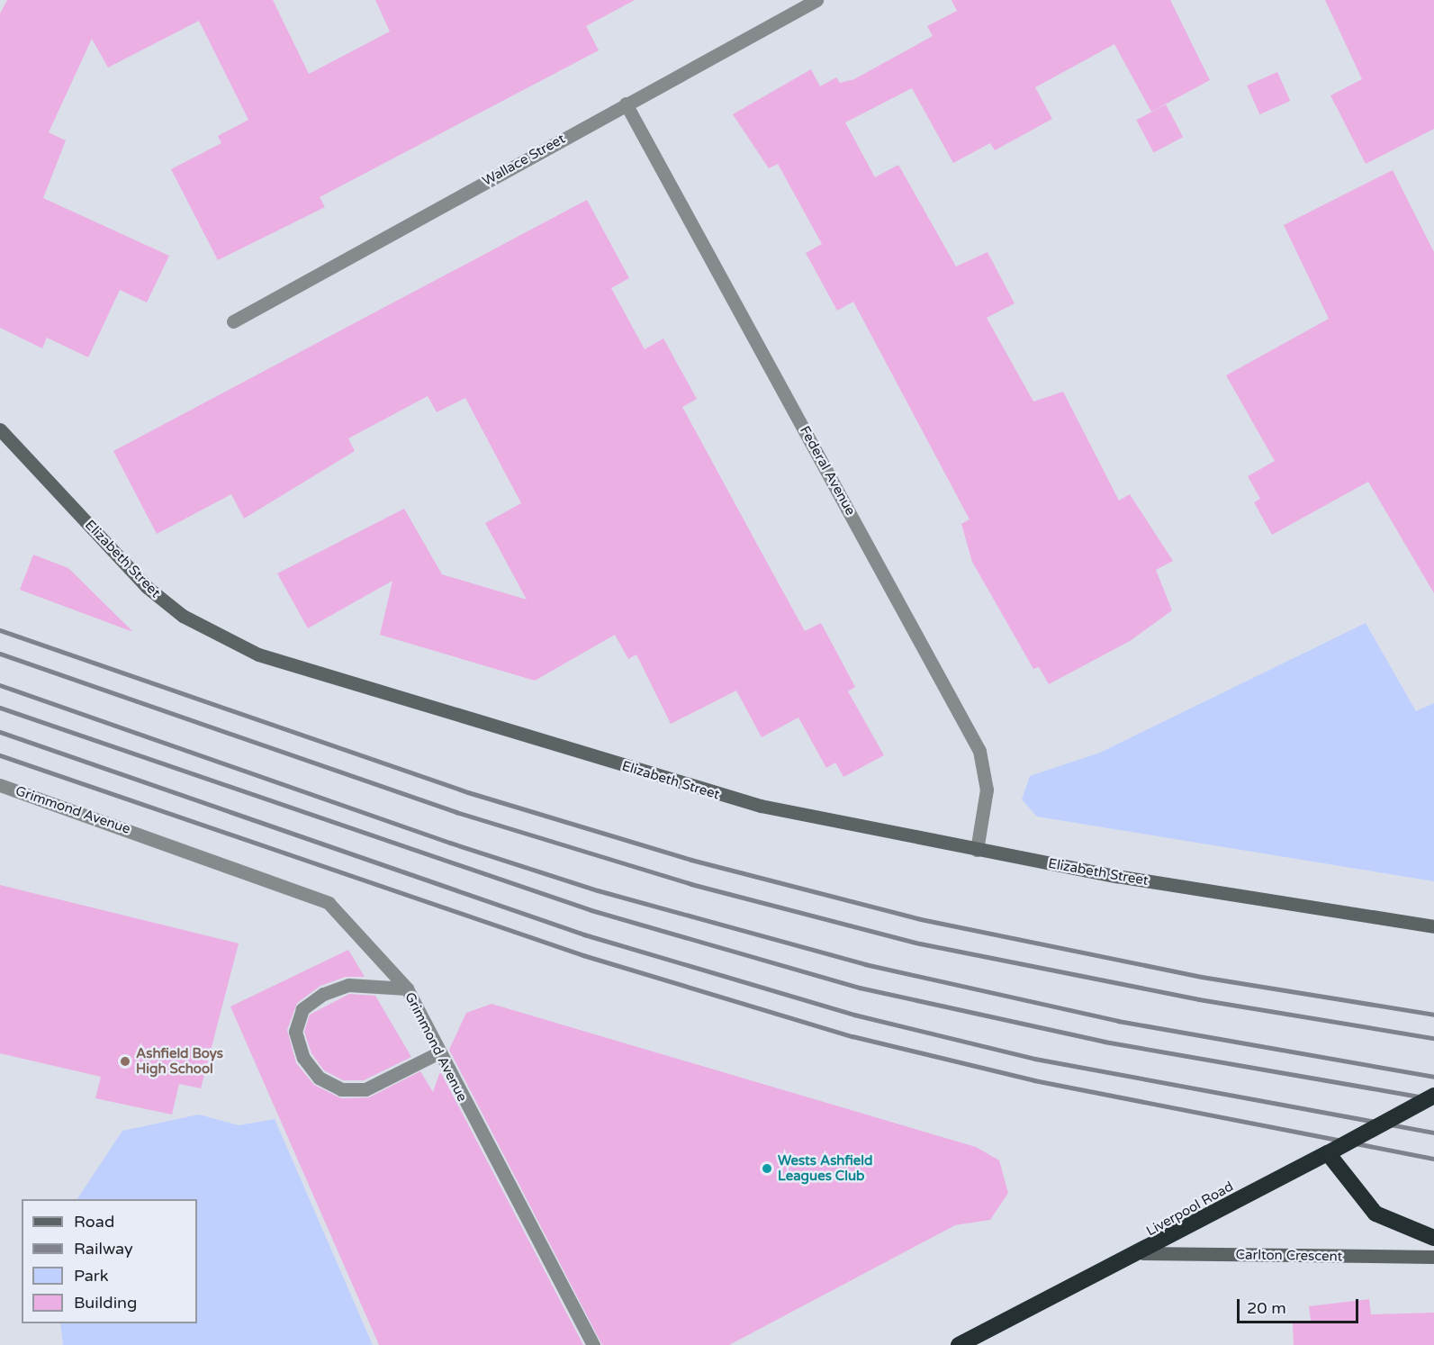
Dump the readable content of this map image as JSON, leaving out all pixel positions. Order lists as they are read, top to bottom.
{
  "streets": {
    "highway": ["Liverpool Road"],
    "main road": ["Elizabeth Street", "Carlton Crescent"],
    "street": ["Wallace Street", "Federal Avenue", "Grimmond Avenue"]
  },
  "crossings": [
    ["Wallace Street", "Federal Avenue"],
    ["Federal Avenue", "Elizabeth Street"],
    ["Liverpool Road", "Carlton Crescent"]
  ],
  "places": ["Ashfield Boys High School", "Wests Ashfield Leagues Club"],
  "legend": [
    "Road",
    "Railway",
    "Park",
    "Building"
  ],
  "scale_bar": "20 m"
}
